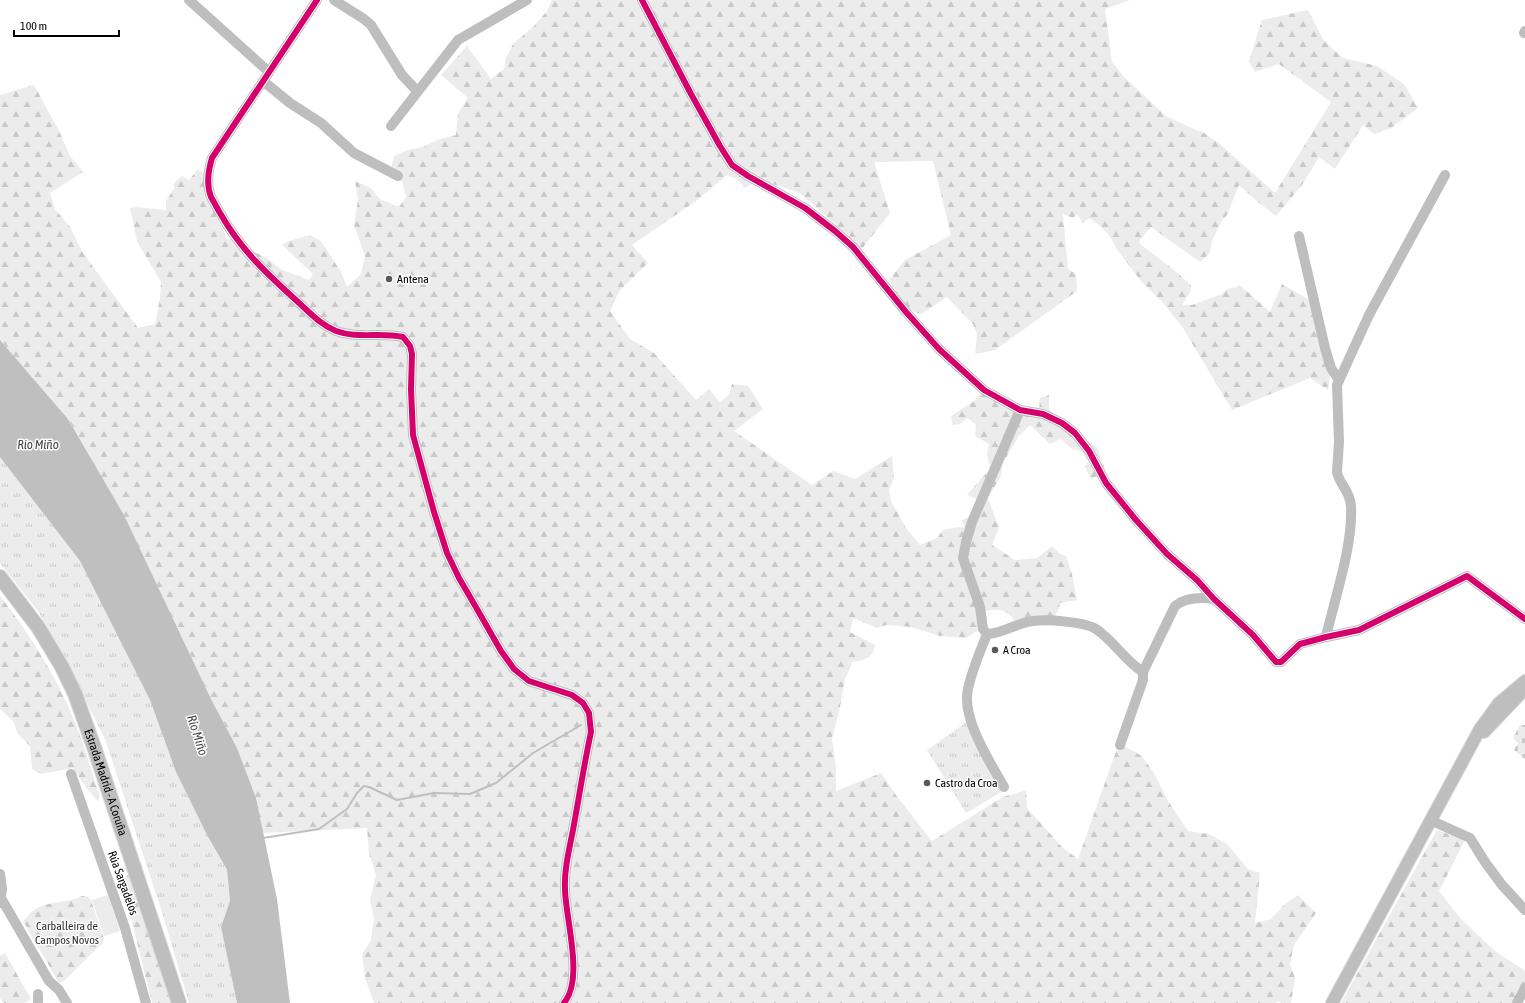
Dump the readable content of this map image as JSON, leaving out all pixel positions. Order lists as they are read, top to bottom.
{
  "streets": {
    "highway": ["Estrada Madrid - A Coruña"],
    "street": ["Rúa Sargadelos"]
  },
  "water": ["Río Miño"],
  "parks": ["Carballeira de Campos Novos"],
  "places": ["Antena", "A Croa", "Castro da Croa"],
  "scale_bar": "100 m"
}
